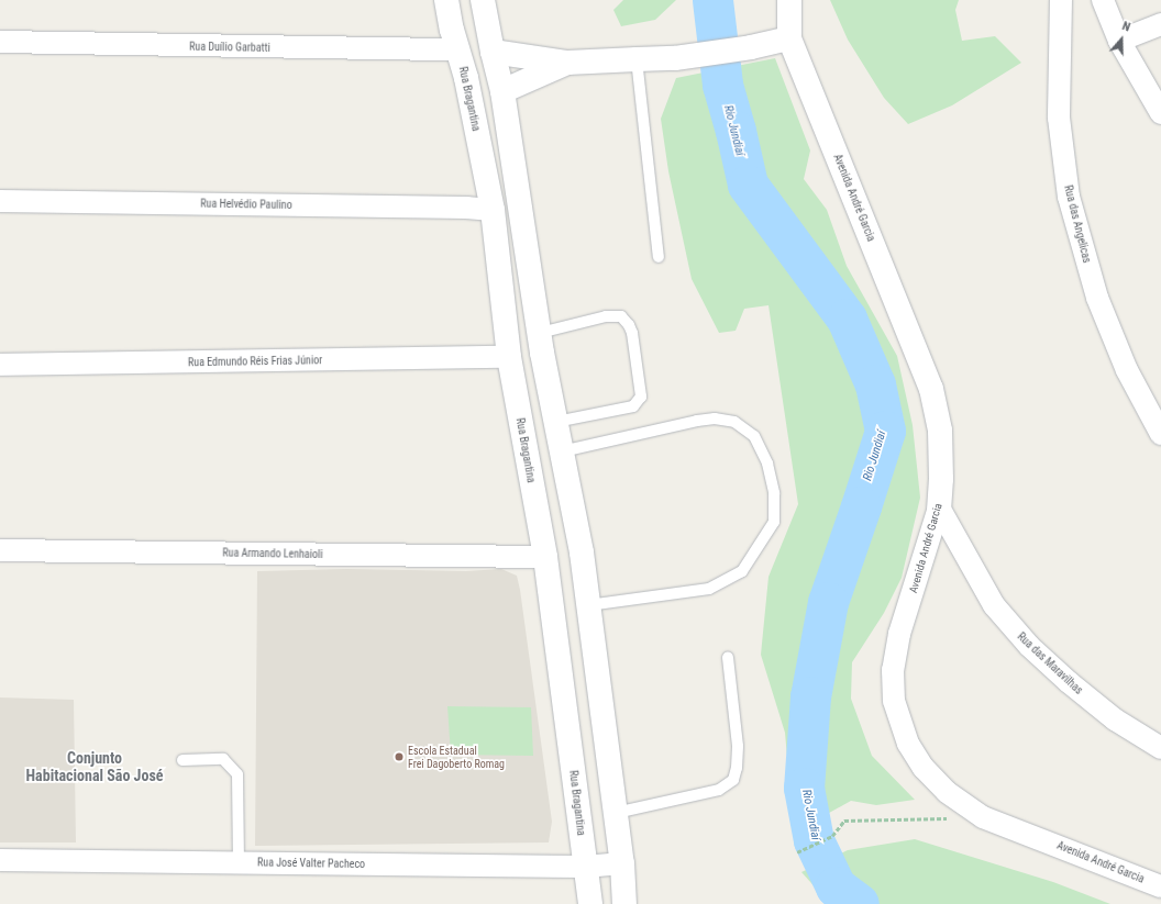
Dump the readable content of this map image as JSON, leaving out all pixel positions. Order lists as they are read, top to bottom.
{
  "streets": {
    "main road": ["Rua Bragantina", "Avenida André Garcia"],
    "street": [
      "Rua Duílio Garbatti",
      "Rua Helvédio Paulino",
      "Rua das Angelicas",
      "Rua Edmundo Réis Frias Júnior",
      "Rua Armando Lenhaioli",
      "Rua das Maravilhas",
      "Rua José Valter Pacheco"
    ]
  },
  "crossings": [
    ["Rua Duílio Garbatti", "Rua Bragantina"],
    ["Rua Bragantina", "Rua Helvédio Paulino"],
    ["Rua Bragantina", "Rua Edmundo Réis Frias Júnior"],
    ["Rua Bragantina", "Rua Armando Lenhaioli"],
    ["Rua Bragantina", "Rua José Valter Pacheco"],
    ["Avenida André Garcia", "Rua das Maravilhas"]
  ],
  "districts": ["Conjunto Habitacional São José"],
  "water": ["Rio Jundiaí"],
  "places": ["Escola Estadual Frei Dagoberto Romag"],
  "north": "top"
}
